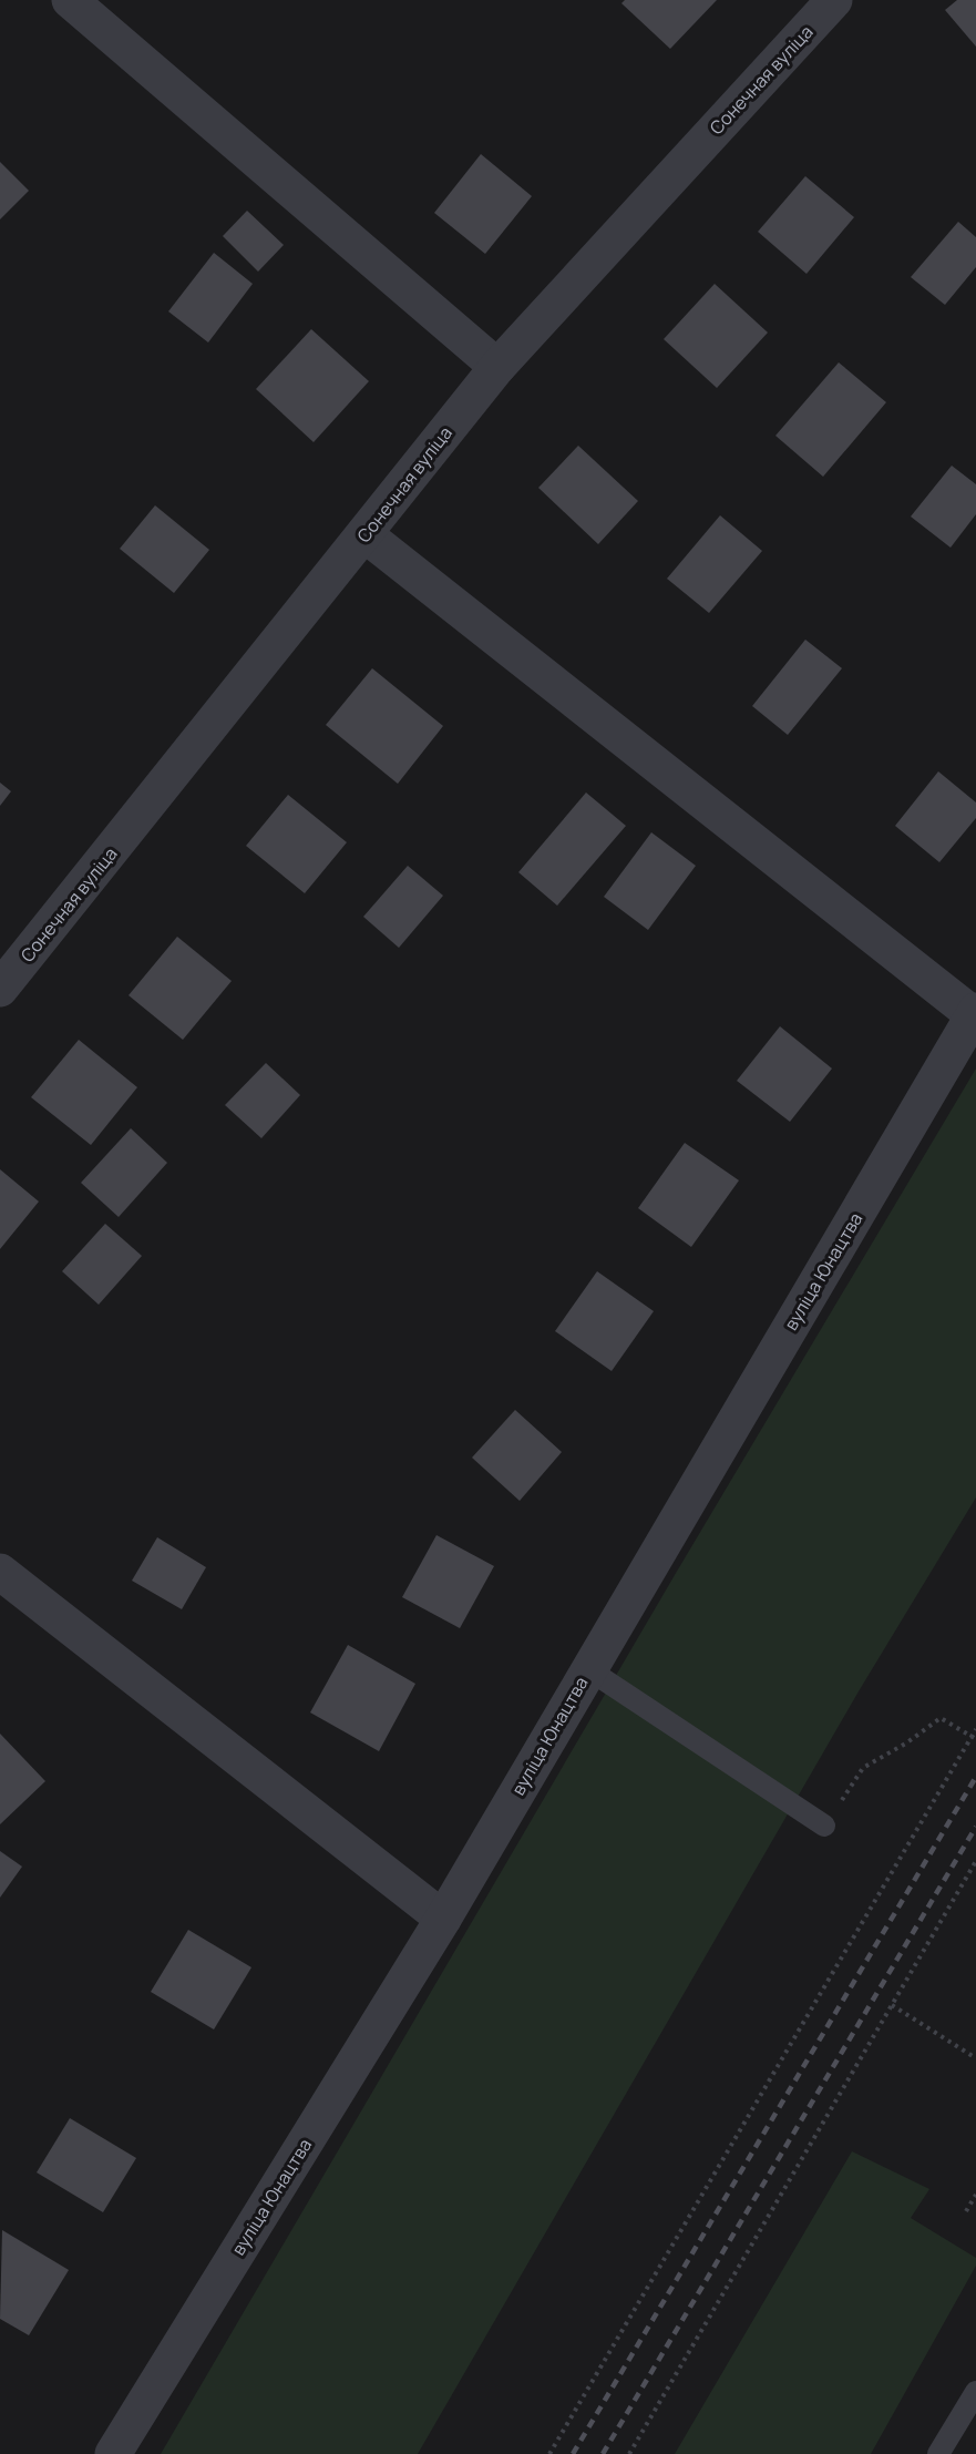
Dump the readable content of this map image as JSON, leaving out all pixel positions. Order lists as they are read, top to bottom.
{
  "streets": {
    "street": ["Сонечная вуліца", "вуліца Юнацтва"]
  }
}
